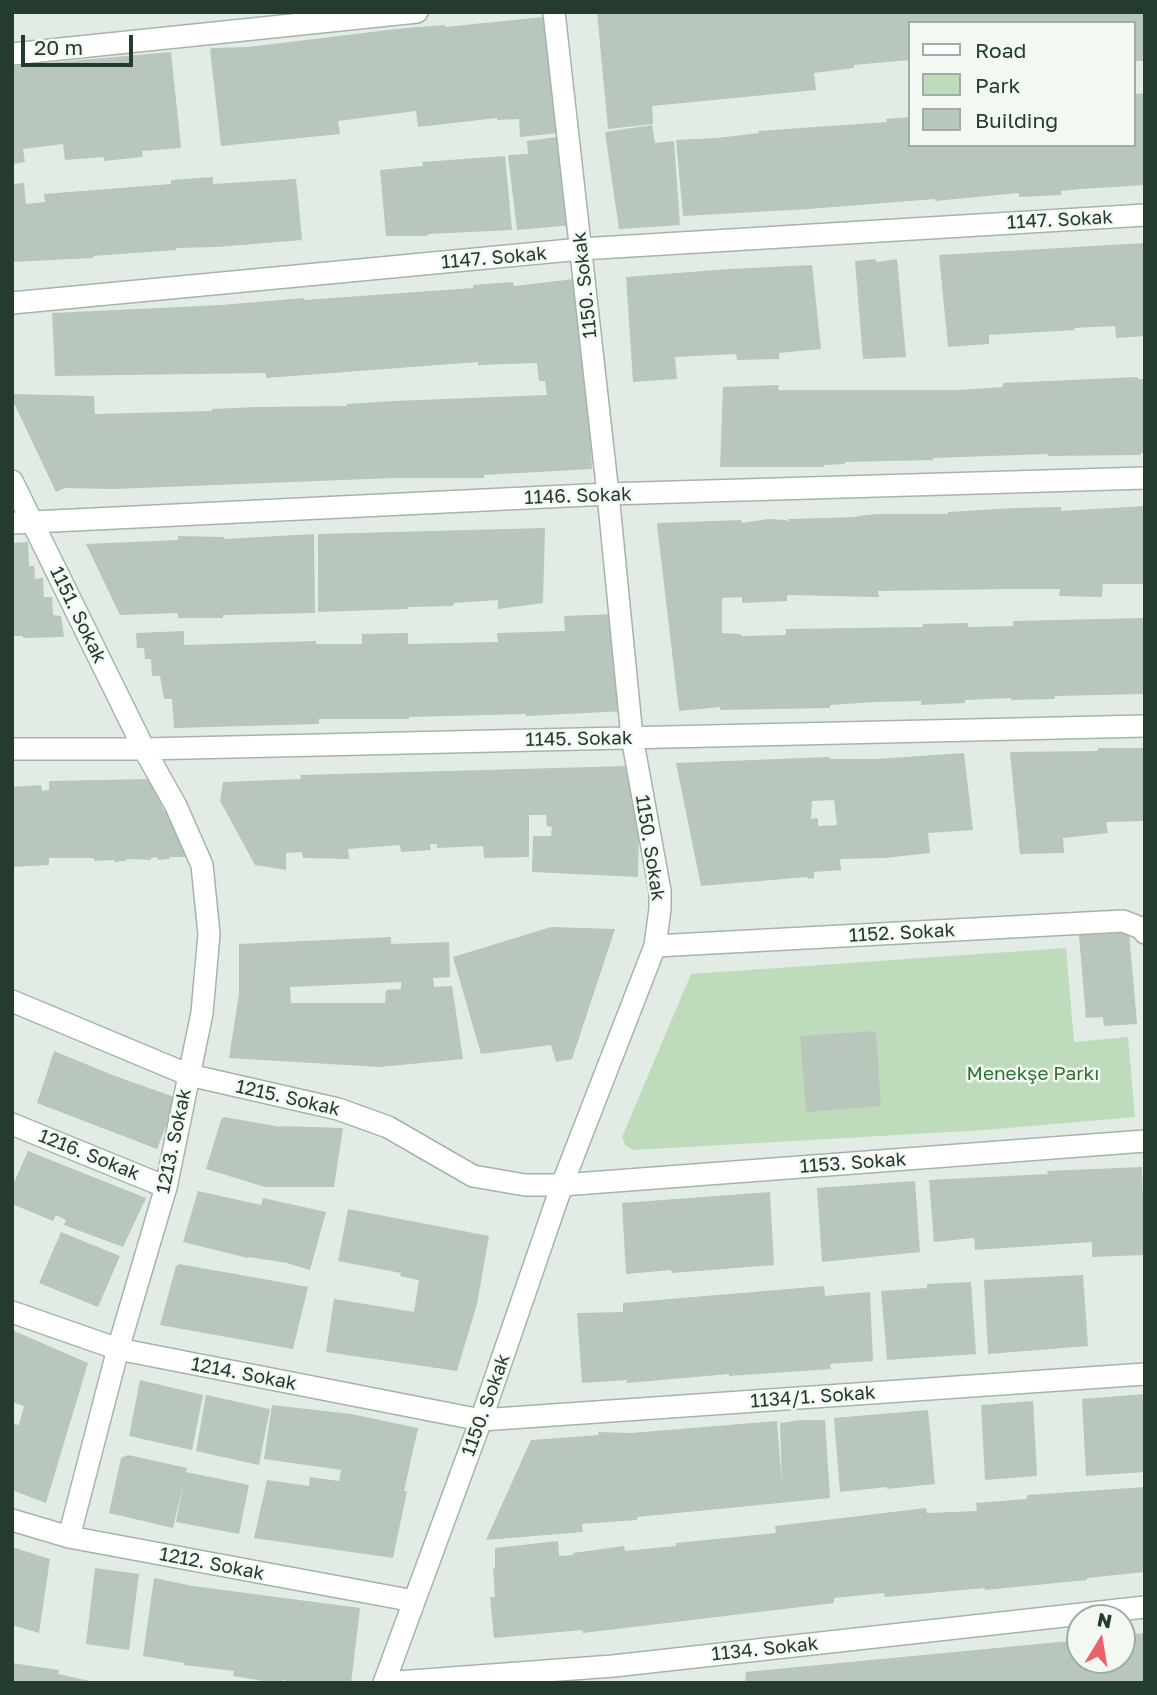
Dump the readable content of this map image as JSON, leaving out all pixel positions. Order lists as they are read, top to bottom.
{
  "streets": {
    "street": [
      "1147. Sokak",
      "1150. Sokak",
      "1146. Sokak",
      "1151. Sokak",
      "1145. Sokak",
      "1152. Sokak",
      "1215. Sokak",
      "1213. Sokak",
      "1216. Sokak",
      "1153. Sokak",
      "1214. Sokak",
      "1134/1. Sokak",
      "1212. Sokak",
      "1134. Sokak"
    ]
  },
  "crossings": [
    ["1147. Sokak", "1150. Sokak"],
    ["1150. Sokak", "1146. Sokak"],
    ["1150. Sokak", "1145. Sokak"],
    ["1150. Sokak", "1152. Sokak"],
    ["1150. Sokak", "1215. Sokak"],
    ["1150. Sokak", "1153. Sokak"],
    ["1150. Sokak", "1214. Sokak"],
    ["1150. Sokak", "1134/1. Sokak"],
    ["1150. Sokak", "1212. Sokak"],
    ["1150. Sokak", "1134. Sokak"],
    ["1146. Sokak", "1151. Sokak"],
    ["1151. Sokak", "1145. Sokak"],
    ["1151. Sokak", "1213. Sokak"],
    ["1145. Sokak", "1213. Sokak"],
    ["1215. Sokak", "1213. Sokak"],
    ["1215. Sokak", "1153. Sokak"],
    ["1213. Sokak", "1216. Sokak"],
    ["1213. Sokak", "1214. Sokak"],
    ["1213. Sokak", "1212. Sokak"],
    ["1214. Sokak", "1134/1. Sokak"]
  ],
  "parks": ["Menekşe Parkı"],
  "legend": ["Road", "Park", "Building"],
  "scale_bar": "20 m",
  "north": "top"
}
